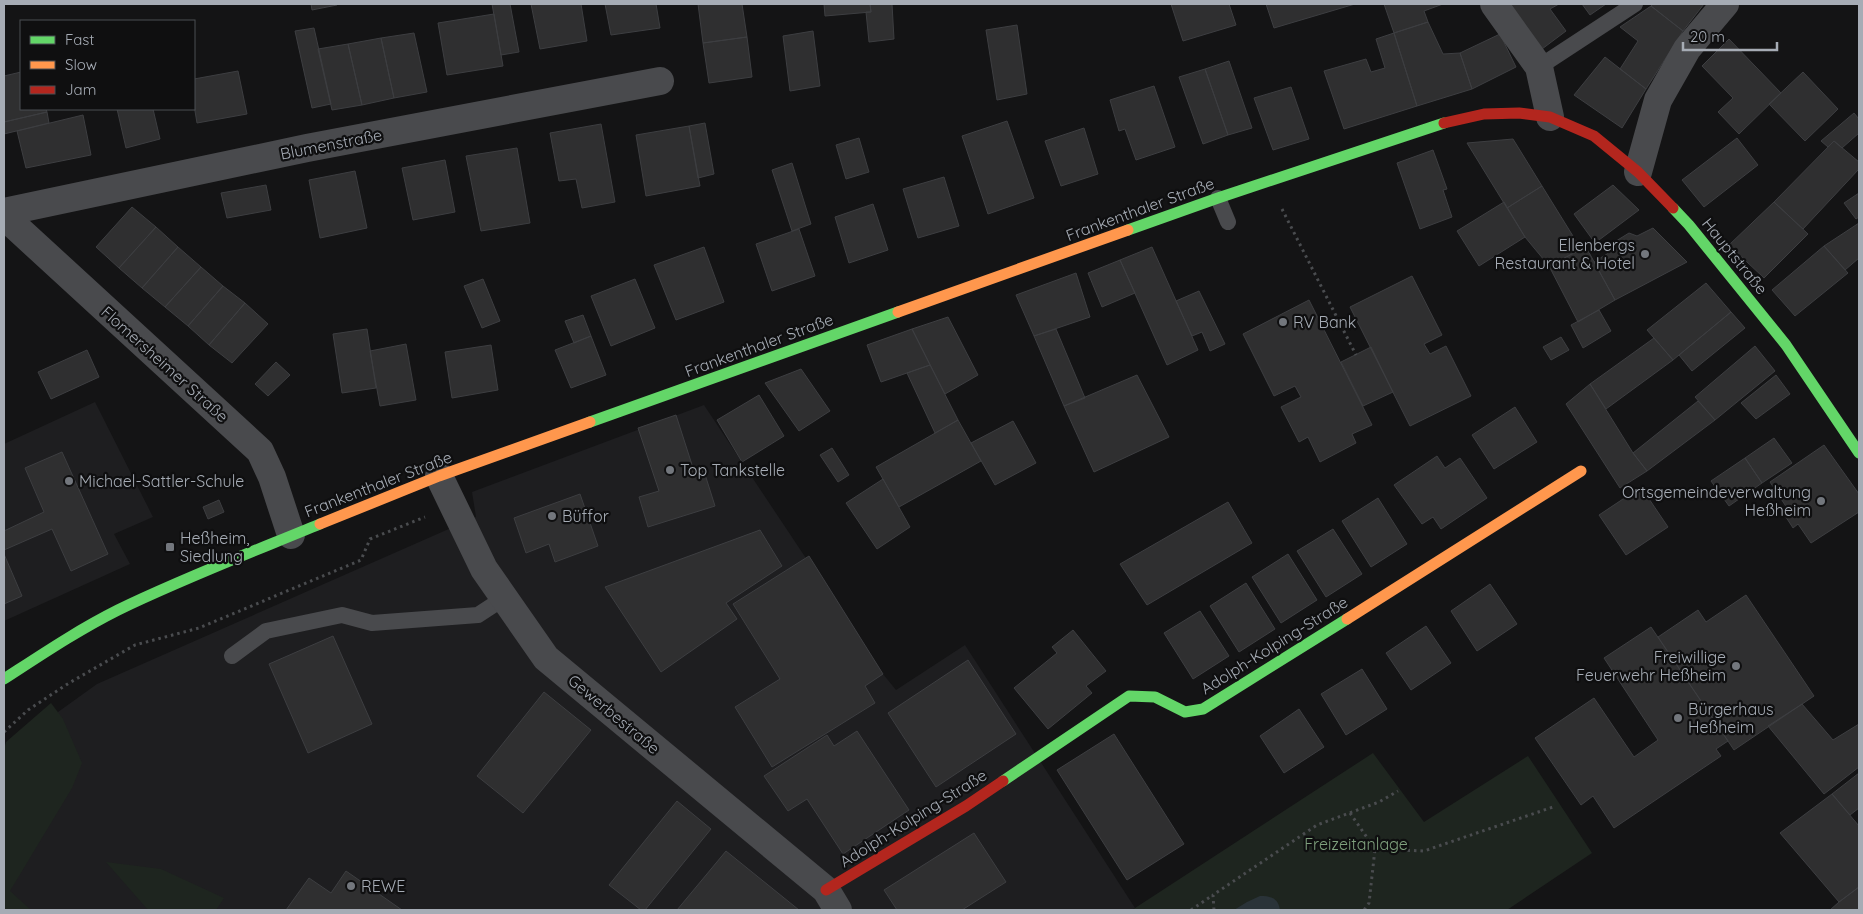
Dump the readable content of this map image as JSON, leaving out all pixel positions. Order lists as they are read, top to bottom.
{
  "streets": {
    "street": [
      "Blumenstraße",
      "Frankenthaler Straße",
      "Hauptstraße",
      "Flomersheimer Straße",
      "Adolph-Kolping-Straße",
      "Gewerbestraße"
    ]
  },
  "crossings": [
    ["Frankenthaler Straße", "Hauptstraße"],
    ["Frankenthaler Straße", "Flomersheimer Straße"],
    ["Frankenthaler Straße", "Gewerbestraße"],
    ["Adolph-Kolping-Straße", "Gewerbestraße"]
  ],
  "parks": ["Freizeitanlage"],
  "places": {
    "other": [
      "Ellenbergs Restaurant & Hotel",
      "RV Bank",
      "Top Tankstelle",
      "Michael-Sattler-Schule",
      "Ortsgemeindeverwaltung Heßheim",
      "Büffor",
      "Freiwillige Feuerwehr Heßheim",
      "Bürgerhaus Heßheim",
      "REWE"
    ],
    "transit": ["Heßheim, Siedlung"]
  },
  "legend": ["Fast", "Slow", "Jam"],
  "scale_bar": "20 m"
}
